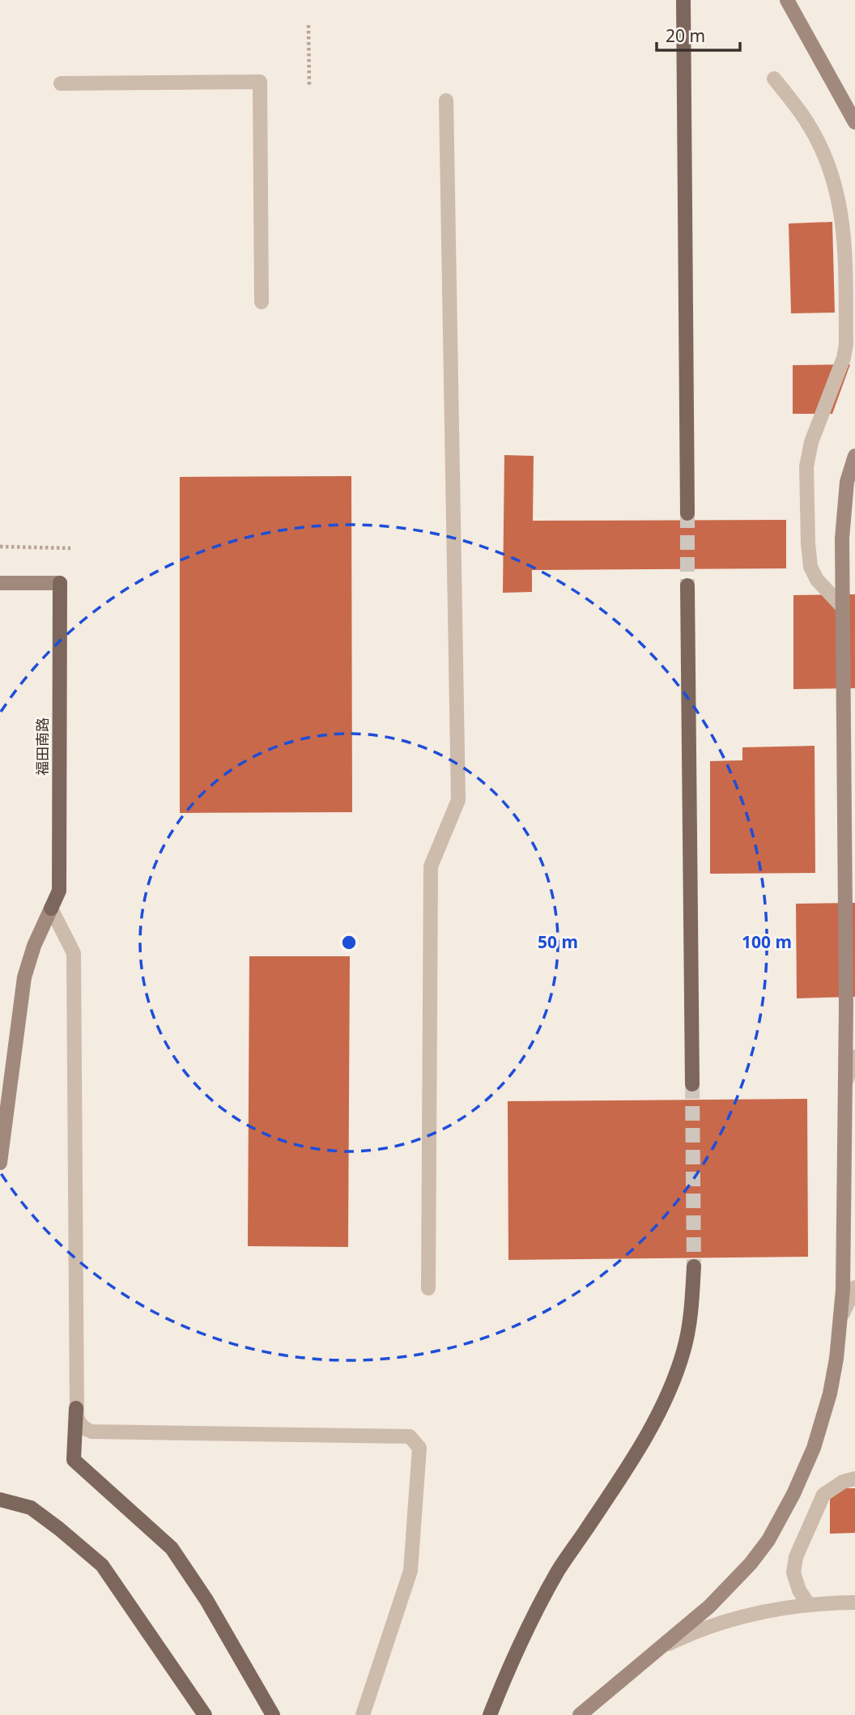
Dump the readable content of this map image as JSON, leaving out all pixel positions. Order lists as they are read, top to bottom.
{
  "streets": {
    "main road": ["福田南路"]
  },
  "scale_bar": "20 m",
  "rings": ["50 m", "100 m"]
}
